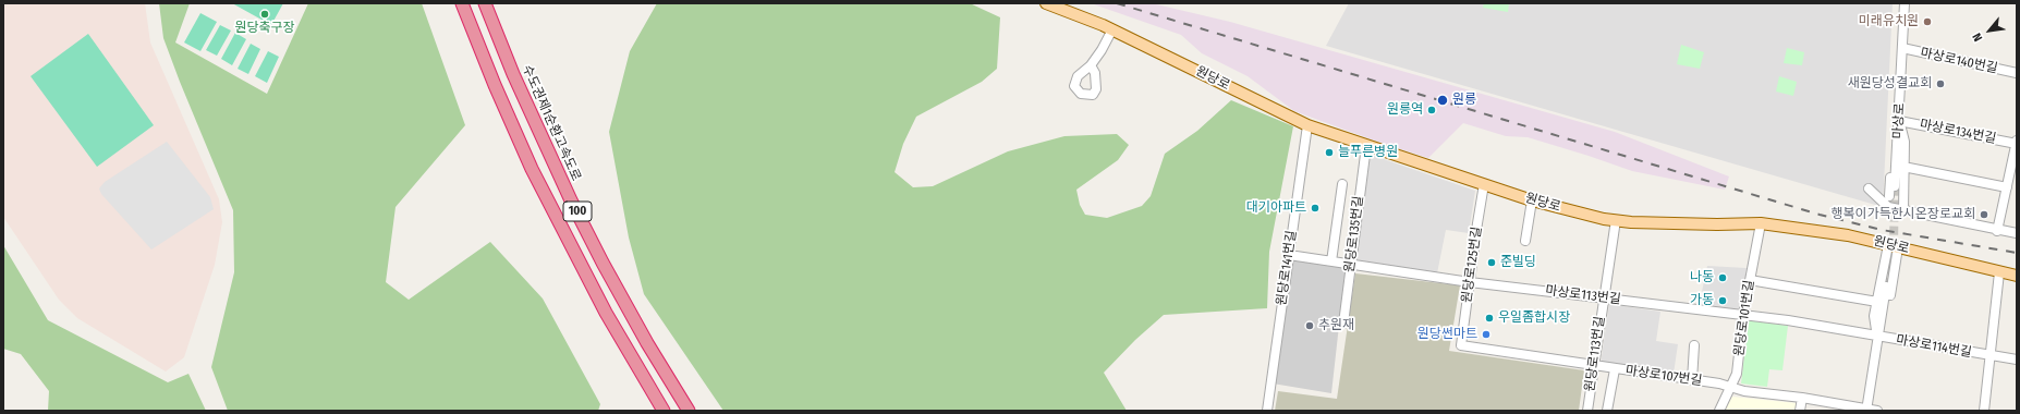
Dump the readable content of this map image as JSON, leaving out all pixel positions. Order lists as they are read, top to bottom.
{
  "streets": {
    "highway": ["수도권제1순환고속도로", "100"],
    "main road": ["원당로"],
    "street": [
      "마상로140번길",
      "마상로",
      "마상로134번길",
      "원당로135번길",
      "원당로125번길",
      "원당로141번길",
      "마상로113번길",
      "원당로101번길",
      "마상로114번길",
      "원당로113번길",
      "마상로107번길"
    ]
  },
  "crossings": [
    ["마상로140번길", "마상로"],
    ["원당로", "원당로135번길"],
    ["원당로", "원당로125번길"],
    ["원당로", "원당로141번길"],
    ["원당로", "원당로101번길"],
    ["원당로", "원당로113번길"],
    ["마상로", "마상로134번길"],
    ["원당로135번길", "마상로113번길"],
    ["원당로125번길", "마상로113번길"],
    ["원당로125번길", "마상로107번길"],
    ["원당로141번길", "마상로113번길"],
    ["마상로113번길", "원당로101번길"],
    ["마상로113번길", "마상로114번길"],
    ["마상로113번길", "원당로113번길"],
    ["원당로101번길", "마상로107번길"],
    ["원당로113번길", "마상로107번길"]
  ],
  "places": [
    "원당축구장",
    "미래유치원",
    "새원당성결교회",
    "원릉",
    "원릉역",
    "늘푸른병원",
    "대기아파트",
    "행복이가득한시온장로교회",
    "준빌딩",
    "나동",
    "가동",
    "우일좀합시장",
    "추원재",
    "원당썬마트"
  ],
  "north": "bottom left"
}
